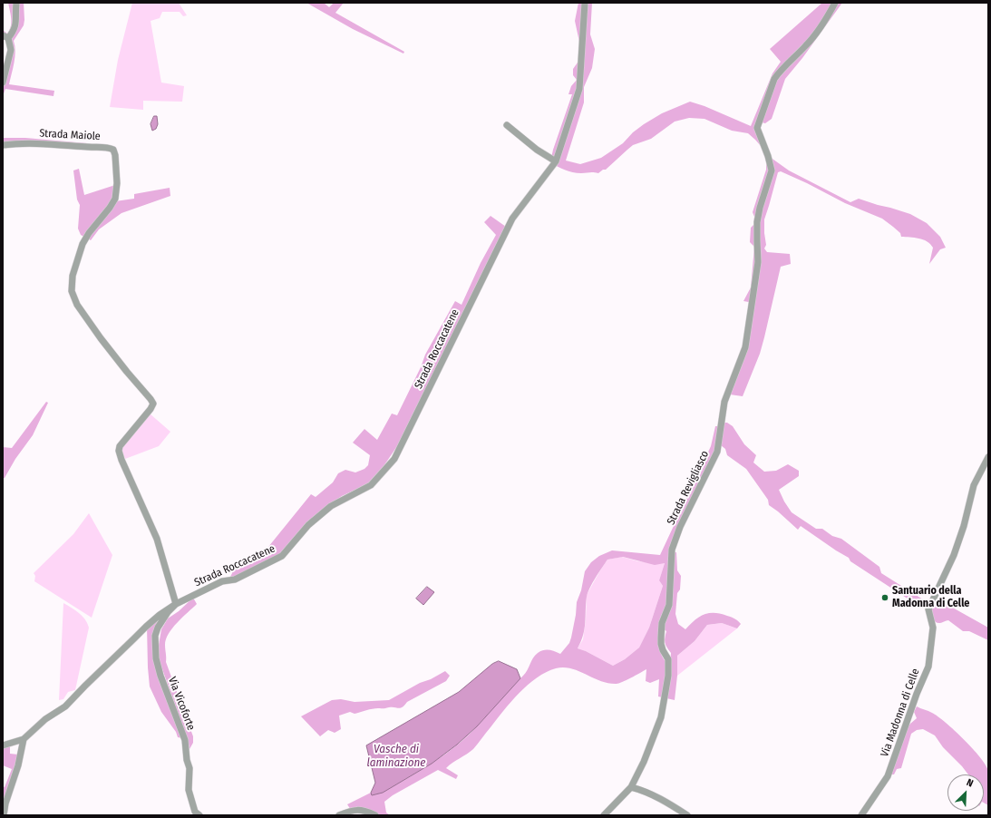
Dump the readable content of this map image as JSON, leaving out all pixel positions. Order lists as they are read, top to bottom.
{
  "streets": {
    "street": [
      "Strada Maiole",
      "Strada Roccacatene",
      "Strada Revigliasco",
      "Via Vicoforte",
      "Via Madonna di Celle"
    ]
  },
  "crossings": [
    ["Strada Maiole", "Strada Roccacatene"],
    ["Strada Maiole", "Via Vicoforte"],
    ["Strada Roccacatene", "Via Vicoforte"]
  ],
  "water": ["Vasche di laminazione"],
  "places": ["Santuario della Madonna di Celle"],
  "north": "top right"
}
